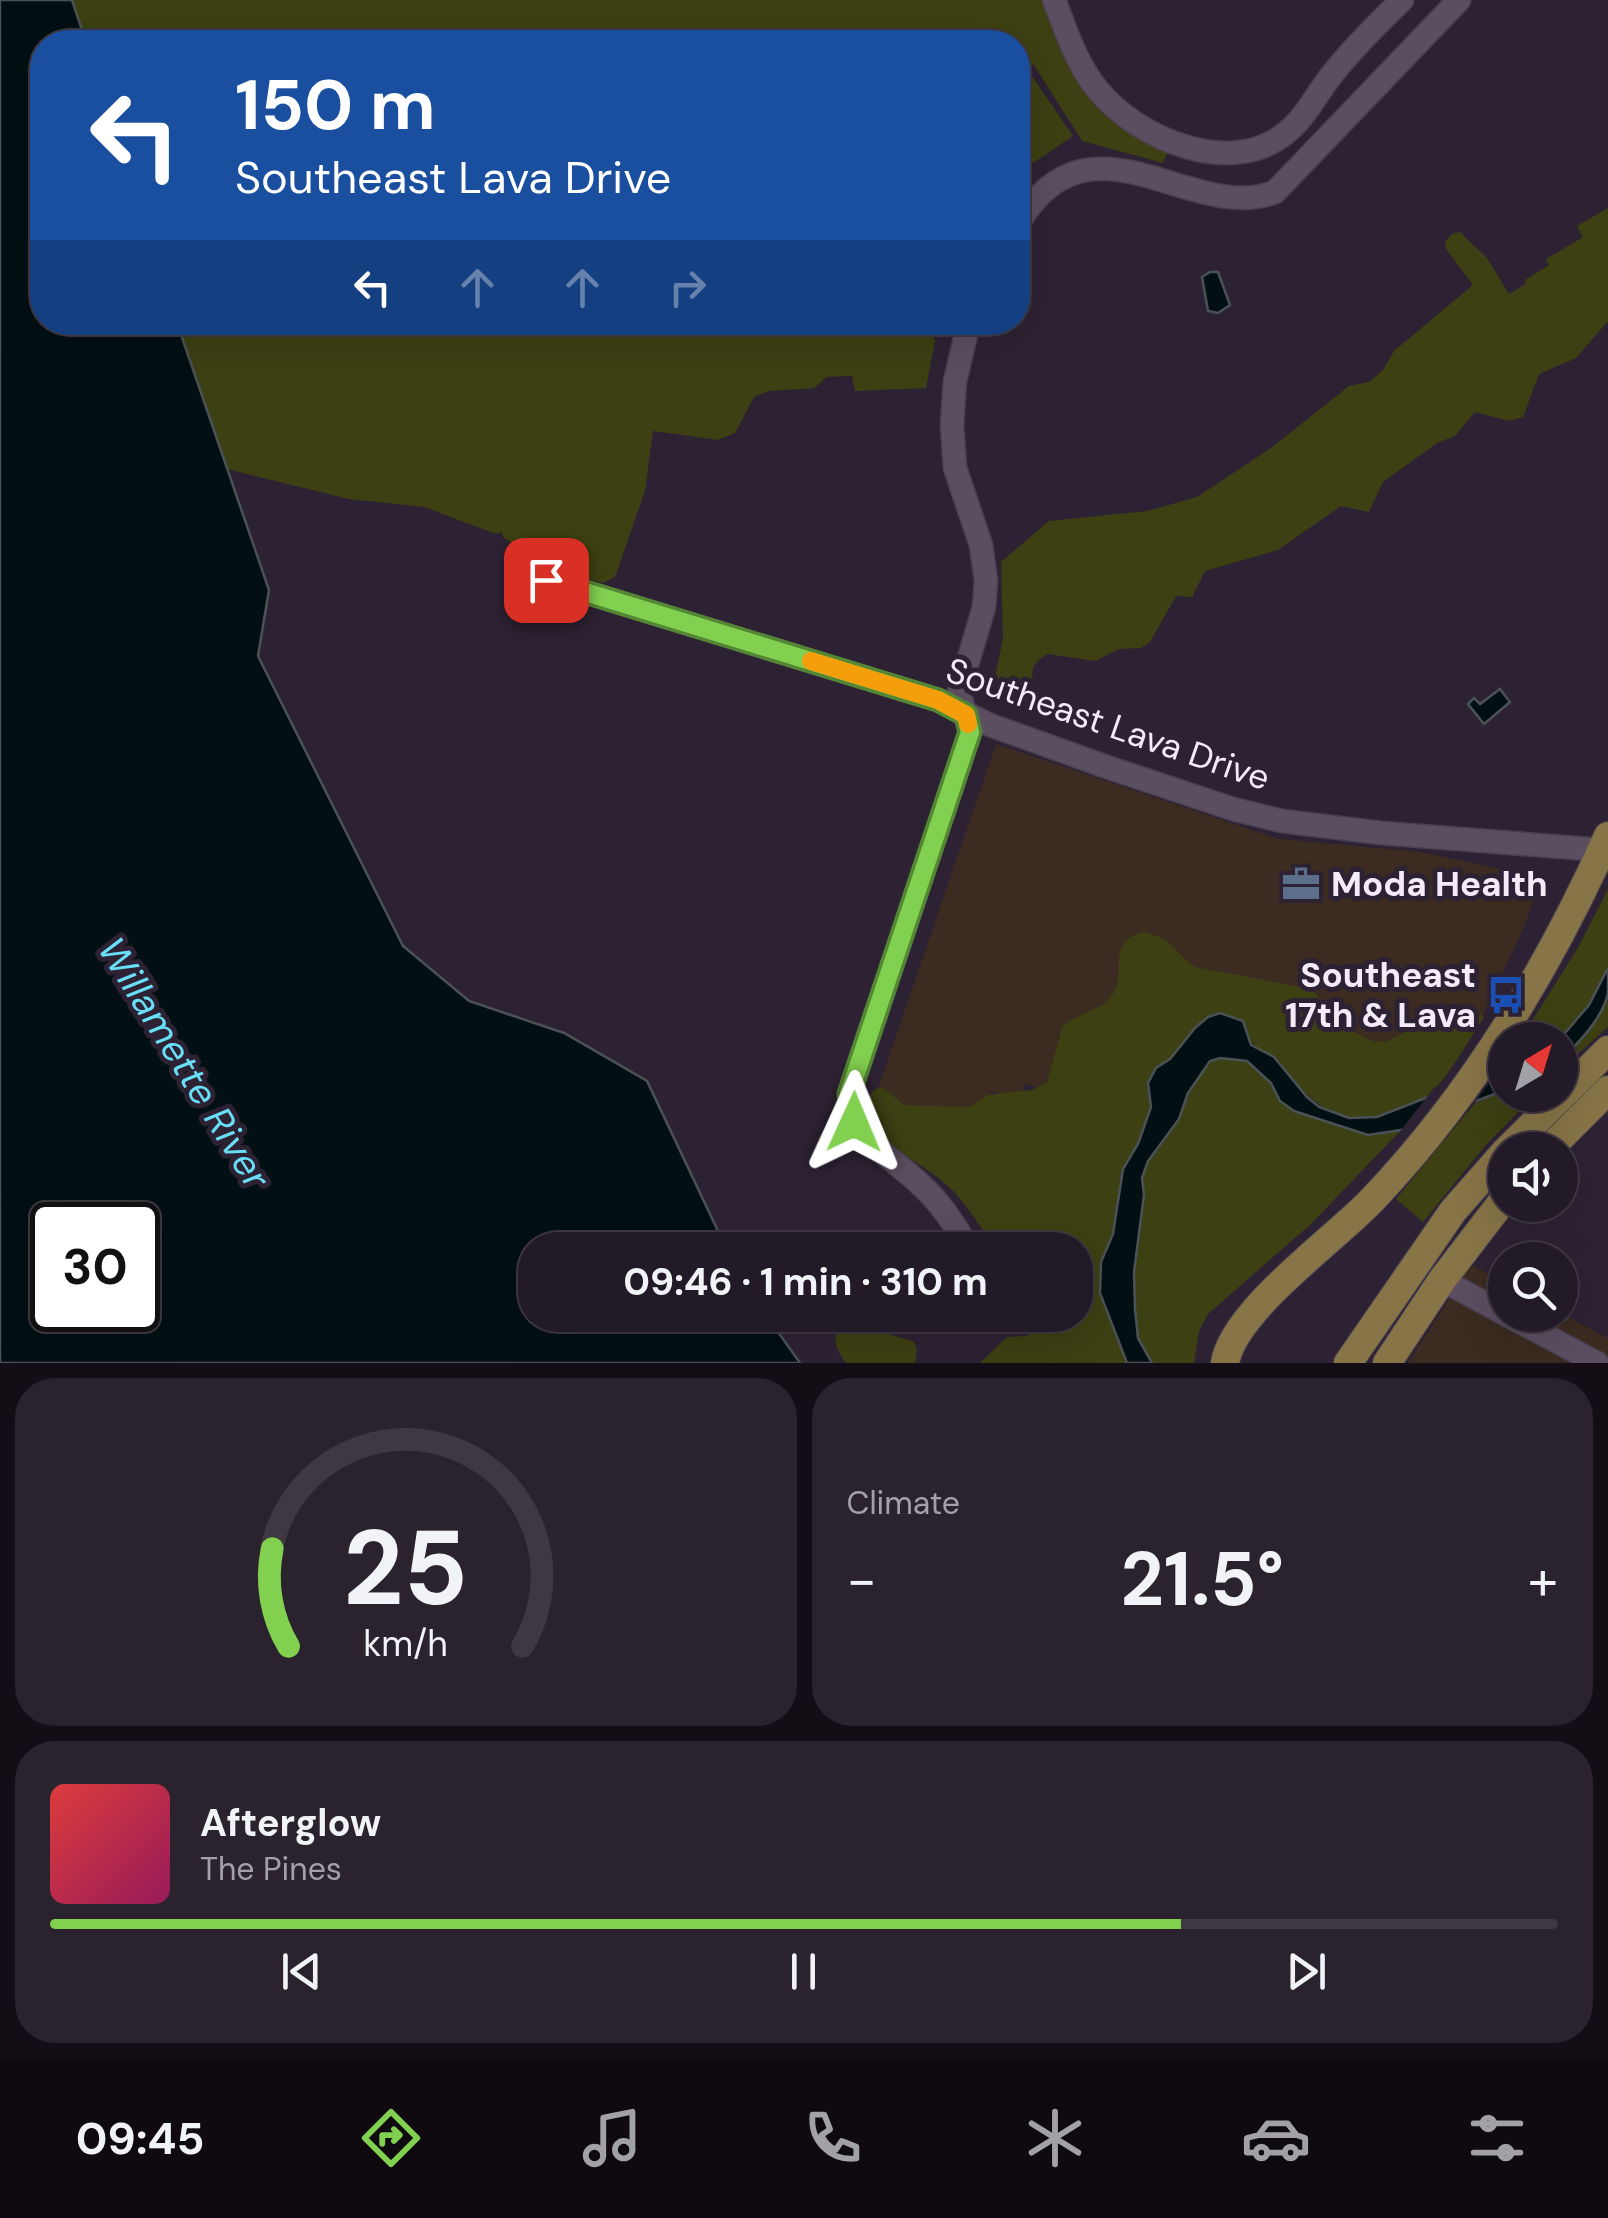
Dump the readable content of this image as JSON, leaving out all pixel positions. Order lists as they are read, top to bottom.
{
  "streets": {
    "street": ["Southeast Lava Drive"]
  },
  "water": ["Willamette River"],
  "places": {
    "office": ["Moda Health"],
    "bus stop": ["Southeast 17th & Lava"]
  },
  "north": "top right",
  "page": {
    "turn": ["150 m", "Southeast Lava Drive"],
    "limit": "30",
    "trip": "09:46 · 1 min · 310 m",
    "tile": "Climate",
    "heat": ["−", "21.5°", "+"],
    "song": ["Afterglow", "The Pines"],
    "tabs": "09:45",
    "gauge": ["25", "km/h"]
  }
}
